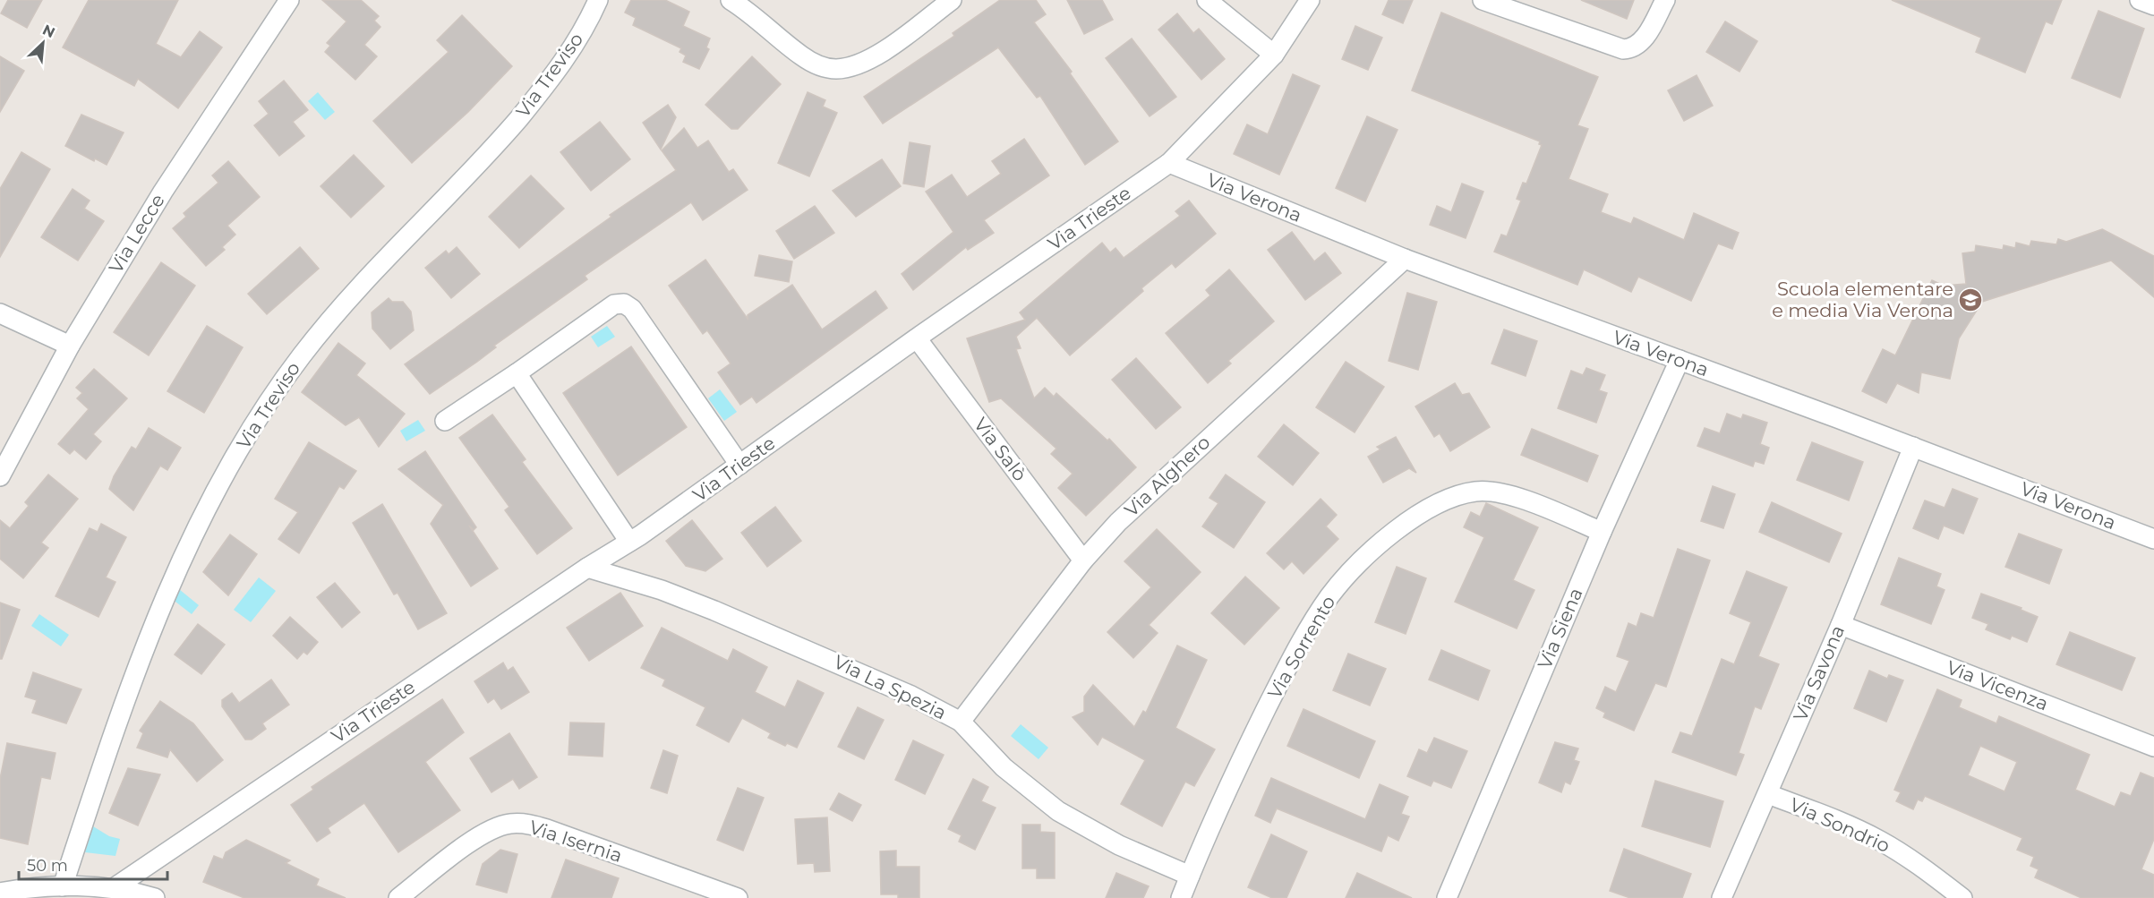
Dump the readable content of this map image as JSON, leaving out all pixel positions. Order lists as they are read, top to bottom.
{
  "streets": {
    "street": [
      "Via Treviso",
      "Via Verona",
      "Via Trieste",
      "Via Lecce",
      "Via Salò",
      "Via Alghero",
      "Via Siena",
      "Via Sorrento",
      "Via Savona",
      "Via Vicenza",
      "Via La Spezia",
      "Via Sondrio",
      "Via Isernia"
    ]
  },
  "crossings": [
    ["Via Verona", "Via Trieste"],
    ["Via Verona", "Via Alghero"],
    ["Via Verona", "Via Siena"],
    ["Via Verona", "Via Savona"],
    ["Via Trieste", "Via Salò"],
    ["Via Trieste", "Via La Spezia"],
    ["Via Salò", "Via Alghero"],
    ["Via Alghero", "Via La Spezia"],
    ["Via Siena", "Via Sorrento"],
    ["Via Sorrento", "Via La Spezia"],
    ["Via Savona", "Via Vicenza"],
    ["Via Savona", "Via Sondrio"]
  ],
  "places": {
    "school or university": ["Scuola elementare e media Via Verona"]
  },
  "scale_bar": "50 m",
  "north": "top right"
}
